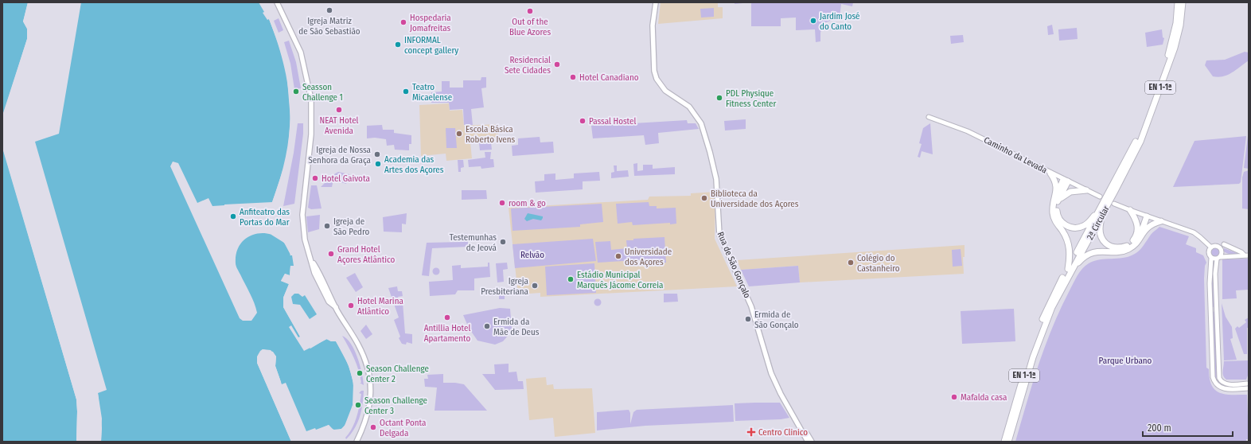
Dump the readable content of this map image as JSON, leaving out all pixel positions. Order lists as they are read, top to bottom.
{
  "streets": {
    "highway": ["EN 1-1ª", "2ª Circular"],
    "main road": ["Rua de São Gonçalo"],
    "street": ["Caminho da Levada"]
  },
  "parks": ["Relvão", "Parque Urbano"],
  "places": {
    "other": [
      "Igreja Matriz de São Sebastião",
      "Out of the Blue Azores",
      "Jardim José do Canto",
      "Hospedaria Jomafreitas",
      "INFORMAL concept gallery",
      "Residencial Sete Cidades",
      "Hotel Canadiano",
      "Seasson Challenge 1",
      "Teatro Micaelense",
      "PDL Physique Fitness Center",
      "NEAT Hotel Avenida",
      "Passal Hostel",
      "Escola Básica Roberto Ivens",
      "Igreja de Nossa Senhora da Graça",
      "Academia das Artes dos Açores",
      "Hotel Gaivota",
      "Biblioteca da Universidade dos Açores",
      "room & go",
      "Anfiteatro das Portas do Mar",
      "Igreja de São Pedro",
      "Testemunhas de Jeová",
      "Grand Hotel Açores Atlântico",
      "Universidade dos Açores",
      "Colégio do Castanheiro",
      "Estádio Municipal Marquês Jácome Correia",
      "Igreja Presbiteriana",
      "Hotel Marina Atlântico",
      "Antillia Hotel Apartamento",
      "Ermida de São Gonçalo",
      "Ermida da Mãe de Deus",
      "Season Challenge Center 2",
      "Mafalda casa",
      "Season Challenge Center 3",
      "Octant Ponta Delgada"
    ],
    "health": ["Centro Clinico"]
  },
  "scale_bar": "200 m"
}
